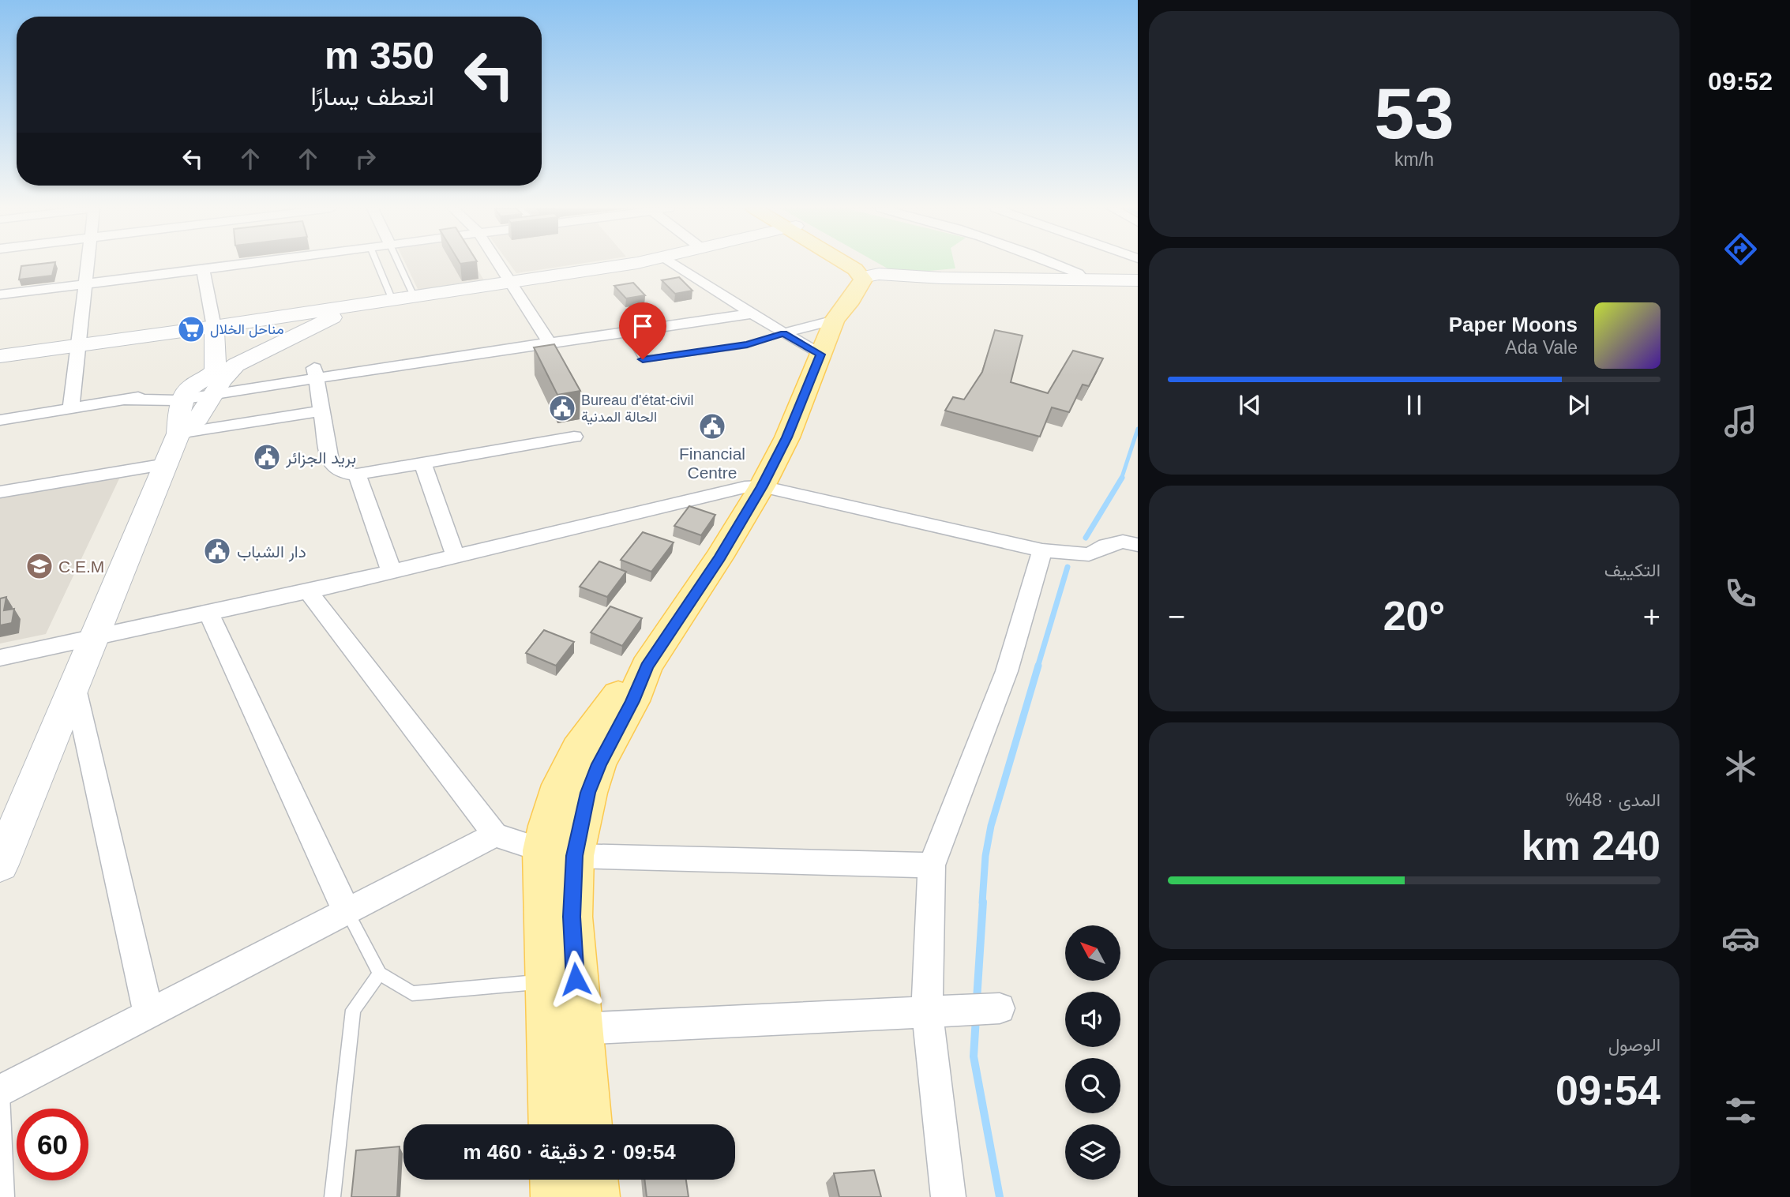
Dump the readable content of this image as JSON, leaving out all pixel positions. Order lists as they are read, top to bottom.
{
  "places": {
    "supermarket": ["مناحل الخلال"],
    "public building": [
      "Bureau d'état-civil الحالة المدنية",
      "Financial Centre",
      "بريد الجزائر",
      "دار الشباب"
    ],
    "school or university": ["C.E.M"]
  },
  "north": "top left",
  "page": {
    "tabs": "09:52",
    "tile": [
      ["53", "km/h"],
      "التكييف",
      ["المدى · 48%", "240 km"],
      ["الوصول", "09:54"]
    ],
    "turn": ["350 m", "انعطف يسارًا"],
    "song": ["Paper Moons", "Ada Vale"],
    "heat": ["−", "20°", "+"],
    "limit": "60",
    "trip": "09:54 · 2 دقيقة · 460 m"
  }
}
